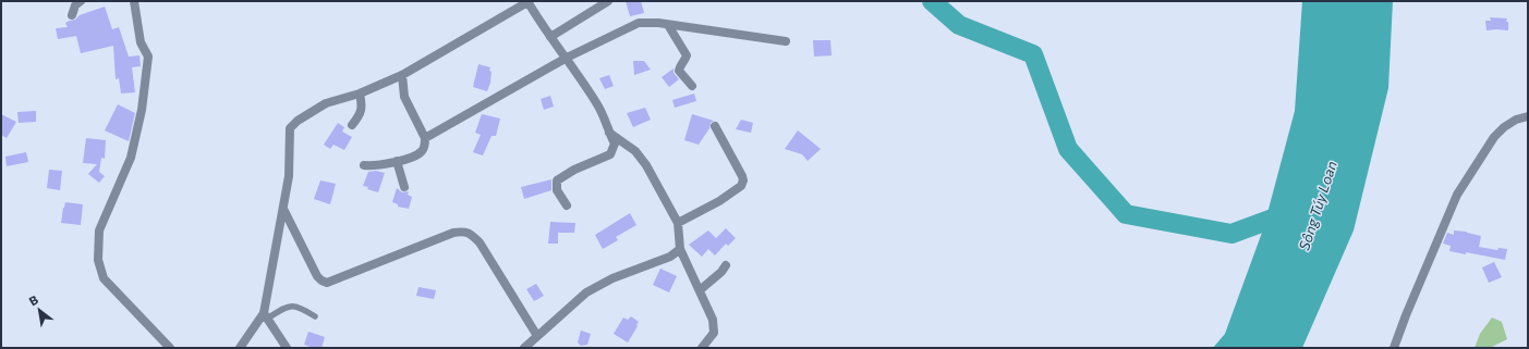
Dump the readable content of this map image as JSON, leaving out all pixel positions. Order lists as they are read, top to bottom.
{
  "water": ["Sông Túy Loan"],
  "north": "top left"
}
